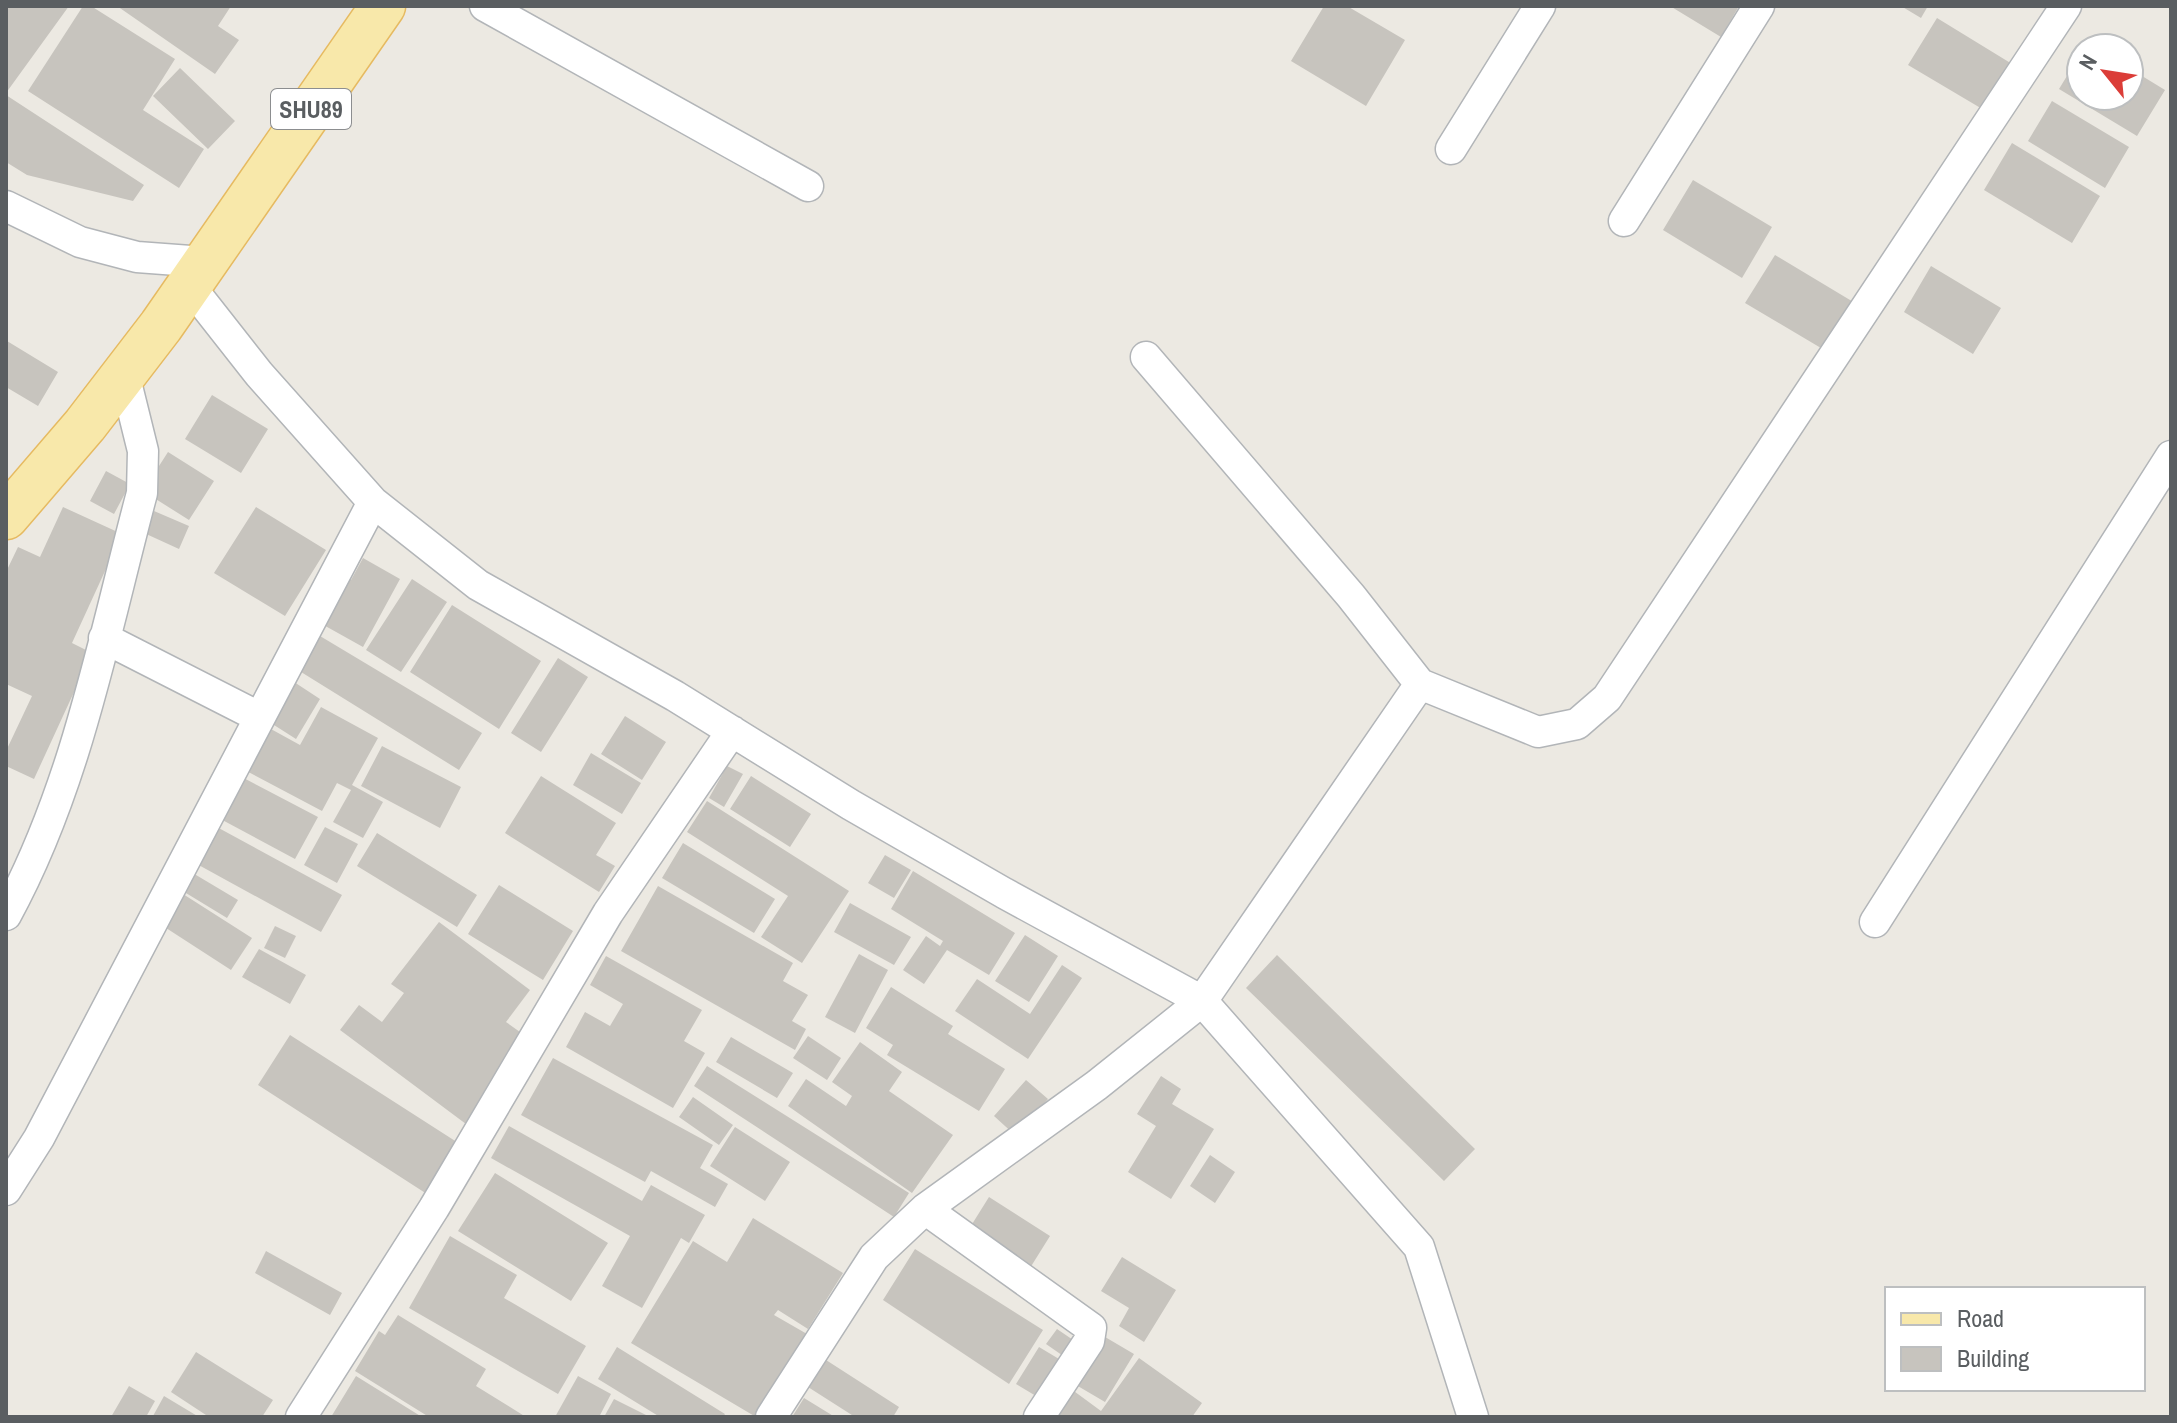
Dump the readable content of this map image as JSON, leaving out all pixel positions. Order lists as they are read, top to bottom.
{
  "streets": {
    "main road": ["SHU89"]
  },
  "legend": ["Road", "Building"],
  "north": "top left"
}
